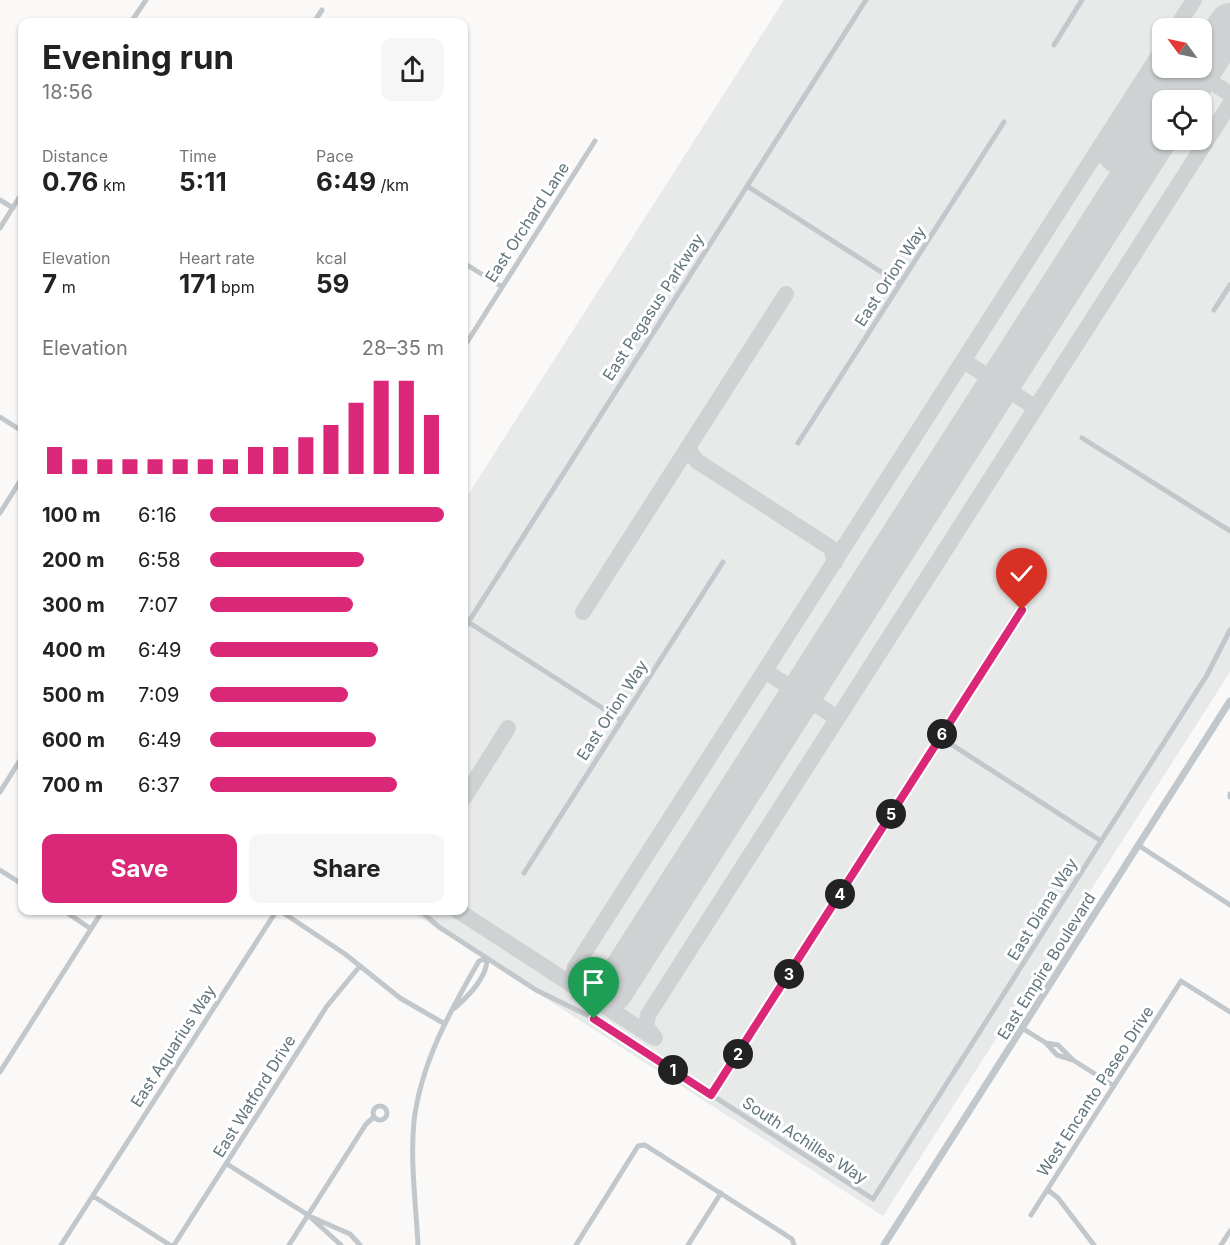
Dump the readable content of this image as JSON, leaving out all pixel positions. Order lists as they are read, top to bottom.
{
  "streets": {
    "street": [
      "East Orchard Lane",
      "East Orion Way",
      "East Pegasus Parkway",
      "East Diana Way",
      "East Empire Boulevard",
      "East Aquarius Way",
      "West Encanto Paseo Drive",
      "East Watford Drive",
      "South Achilles Way"
    ]
  },
  "crossings": [
    ["East Diana Way", "South Achilles Way"]
  ],
  "north": "top left",
  "page": {
    "heading": ["Evening run", "18:56"],
    "stats": [
      ["Distance", "0.76 km"],
      ["Time", "5:11"],
      ["Pace", "6:49 /km"],
      ["Elevation", "7 m"],
      ["Heart rate", "171 bpm"],
      ["kcal", "59"]
    ],
    "chart": ["Elevation", "28–35 m"],
    "list": [
      {
        "name": "100 m",
        "note": "6:16"
      },
      {
        "name": "200 m",
        "note": "6:58"
      },
      {
        "name": "300 m",
        "note": "7:07"
      },
      {
        "name": "400 m",
        "note": "6:49"
      },
      {
        "name": "500 m",
        "note": "7:09"
      },
      {
        "name": "600 m",
        "note": "6:49"
      },
      {
        "name": "700 m",
        "note": "6:37"
      }
    ],
    "pins": [
      "6",
      "5",
      "4",
      "3",
      "2",
      "1"
    ],
    "buttons": ["Save", "Share"]
  }
}
